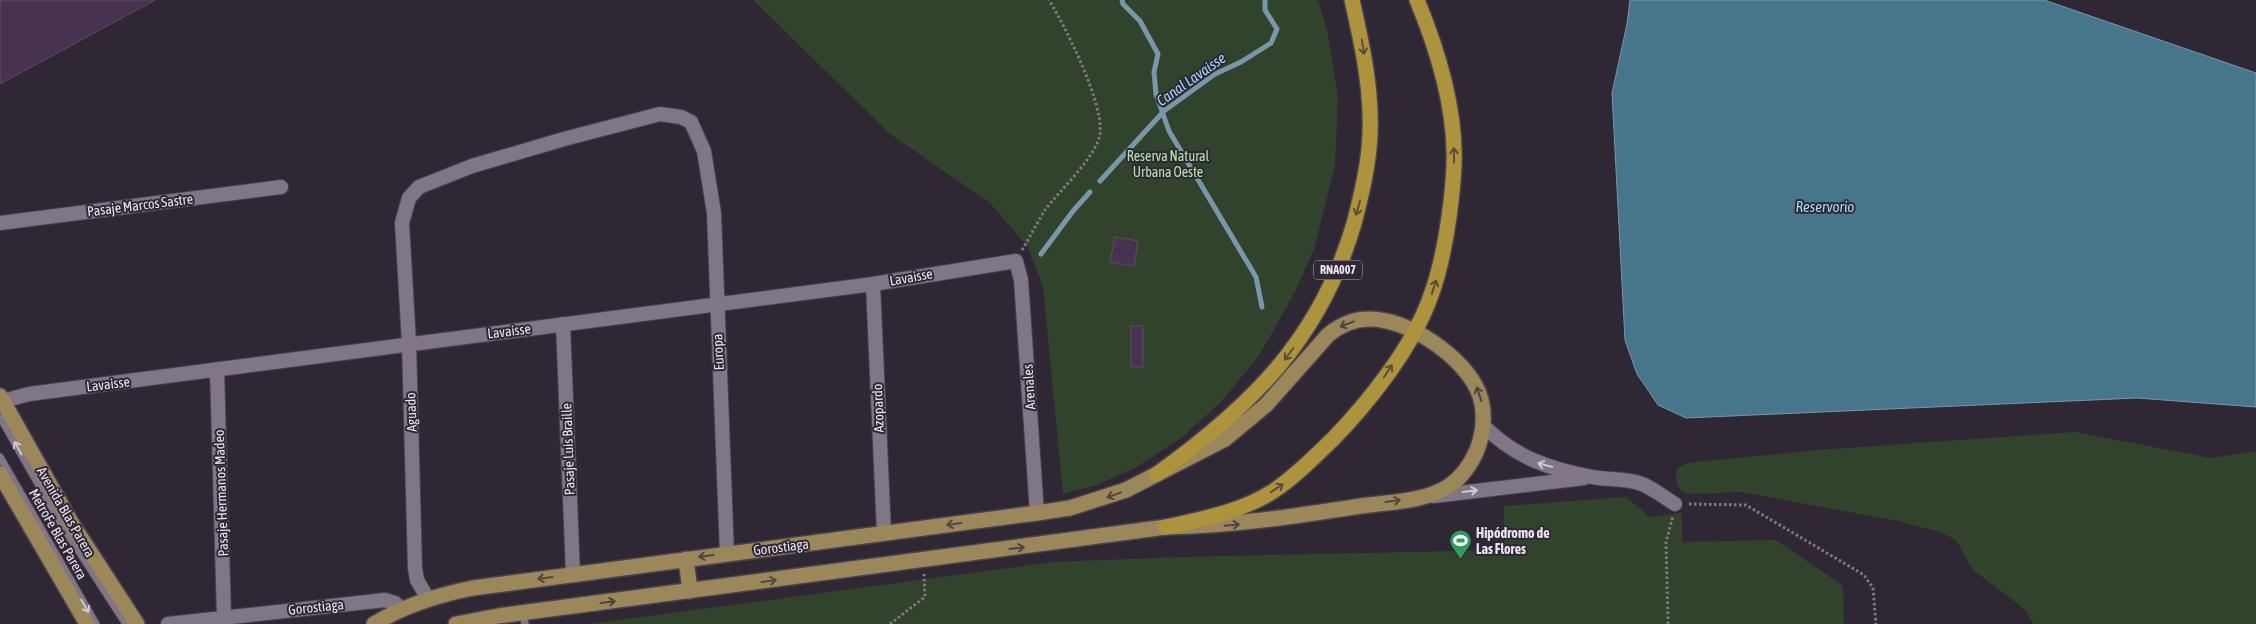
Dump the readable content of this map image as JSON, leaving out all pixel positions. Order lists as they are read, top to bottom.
{
  "streets": {
    "highway": ["RNA007"],
    "main road": ["Avenida Blas Parera", "Gorostiaga"],
    "street": [
      "Pasaje Marcos Sastre",
      "Lavaisse",
      "Europa",
      "Arenales",
      "Azopardo",
      "Aguado",
      "Pasaje Luis Braille",
      "Pasaje Hermanos Madeo"
    ],
    "lane": ["MetroFe Blas Parera"]
  },
  "crossings": [
    ["RNA007", "Gorostiaga"],
    ["Lavaisse", "Europa"],
    ["Lavaisse", "Arenales"],
    ["Lavaisse", "Azopardo"],
    ["Lavaisse", "Aguado"],
    ["Lavaisse", "Pasaje Luis Braille"],
    ["Lavaisse", "Pasaje Hermanos Madeo"],
    ["Lavaisse", "Avenida Blas Parera"],
    ["Europa", "Aguado"],
    ["Europa", "Gorostiaga"],
    ["Arenales", "Gorostiaga"],
    ["Azopardo", "Gorostiaga"],
    ["Aguado", "Gorostiaga"],
    ["Pasaje Luis Braille", "Gorostiaga"],
    ["Pasaje Hermanos Madeo", "Gorostiaga"]
  ],
  "water": ["Canal Lavaisse", "Reservorio"],
  "parks": ["Reserva Natural Urbana Oeste"],
  "places": {
    "sports": ["Hipódromo de Las Flores"]
  }
}
